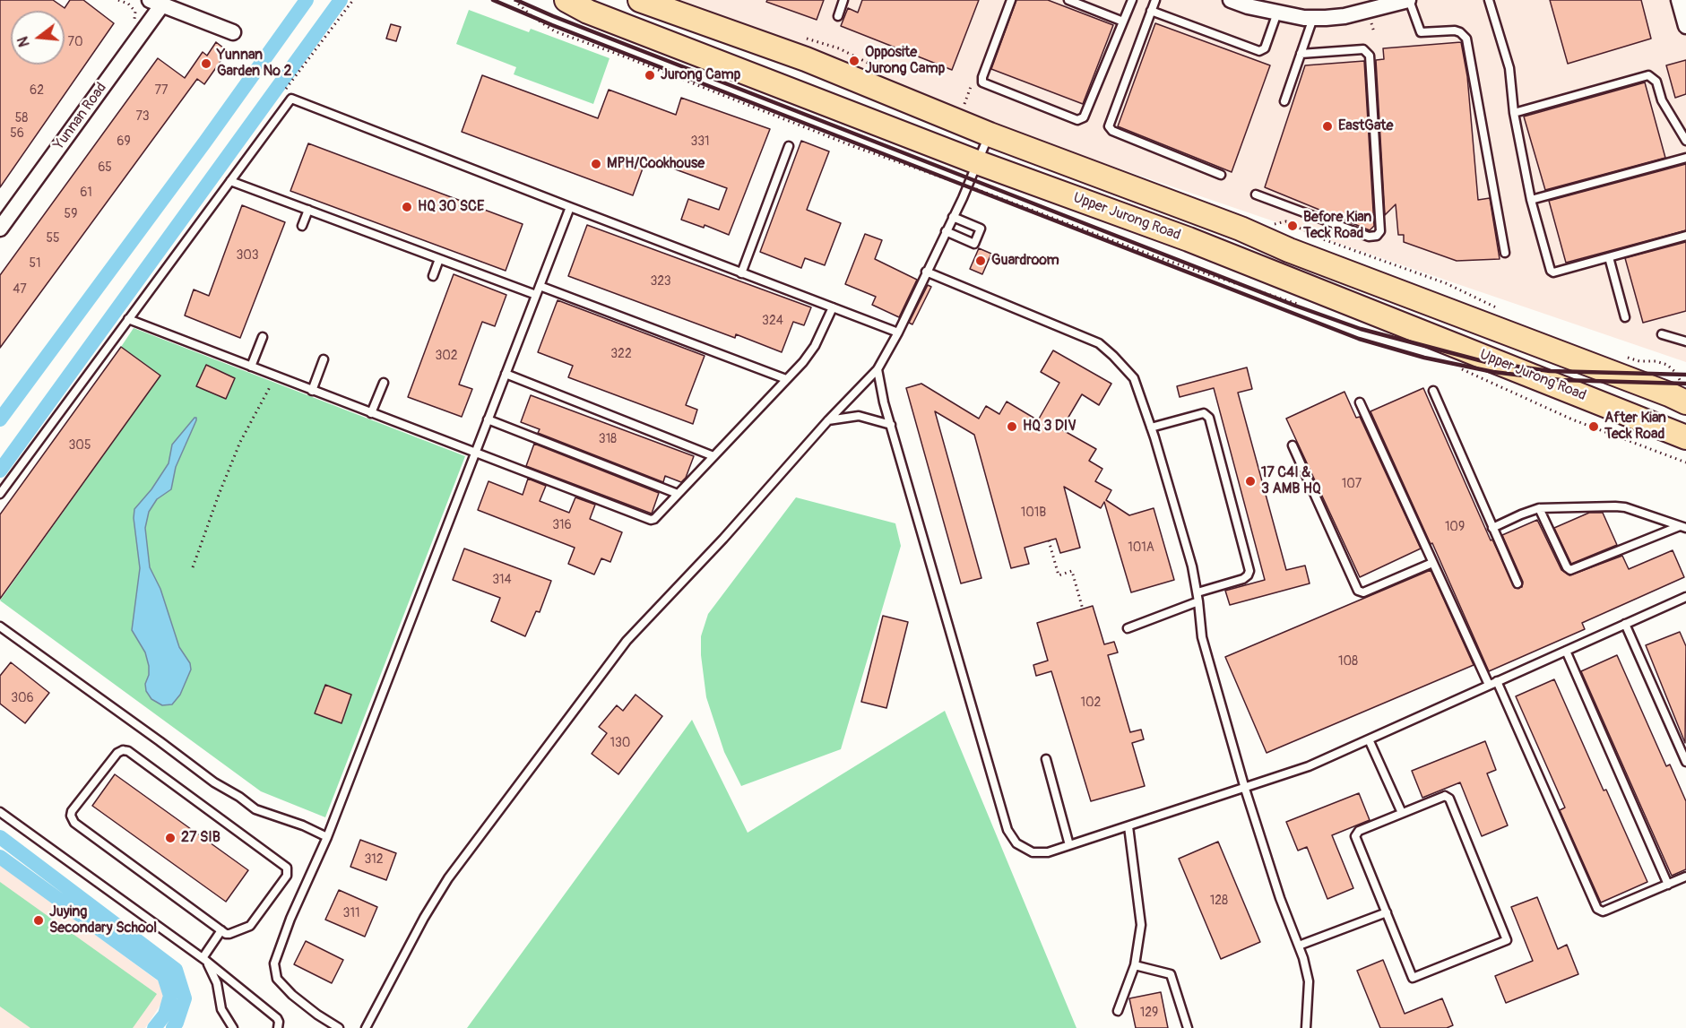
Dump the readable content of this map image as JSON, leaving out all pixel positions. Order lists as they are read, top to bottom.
{
  "streets": {
    "main road": ["Upper Jurong Road"],
    "street": ["Yunnan Road"]
  },
  "places": [
    "Opposite Jurong Camp",
    "Yunnan Garden No 2",
    "Jurong Camp",
    "EastGate",
    "MPH/Cookhouse",
    "HQ 30 SCE",
    "Before Kian Teck Road",
    "Guardroom",
    "HQ 3 DIV",
    "After Kian Teck Road",
    "17 C4I & 3 AMB HQ",
    "27 SIB",
    "Juying Secondary School"
  ],
  "house_numbers": [
    "70",
    "62",
    "77",
    "73",
    "58",
    "56",
    "69",
    "331",
    "65",
    "61",
    "59",
    "55",
    "303",
    "51",
    "323",
    "47",
    "324",
    "322",
    "302",
    "318",
    "305",
    "107",
    "101B",
    "316",
    "109",
    "101A",
    "314",
    "108",
    "306",
    "102",
    "130",
    "312",
    "128",
    "311",
    "129"
  ],
  "north": "left"
}
